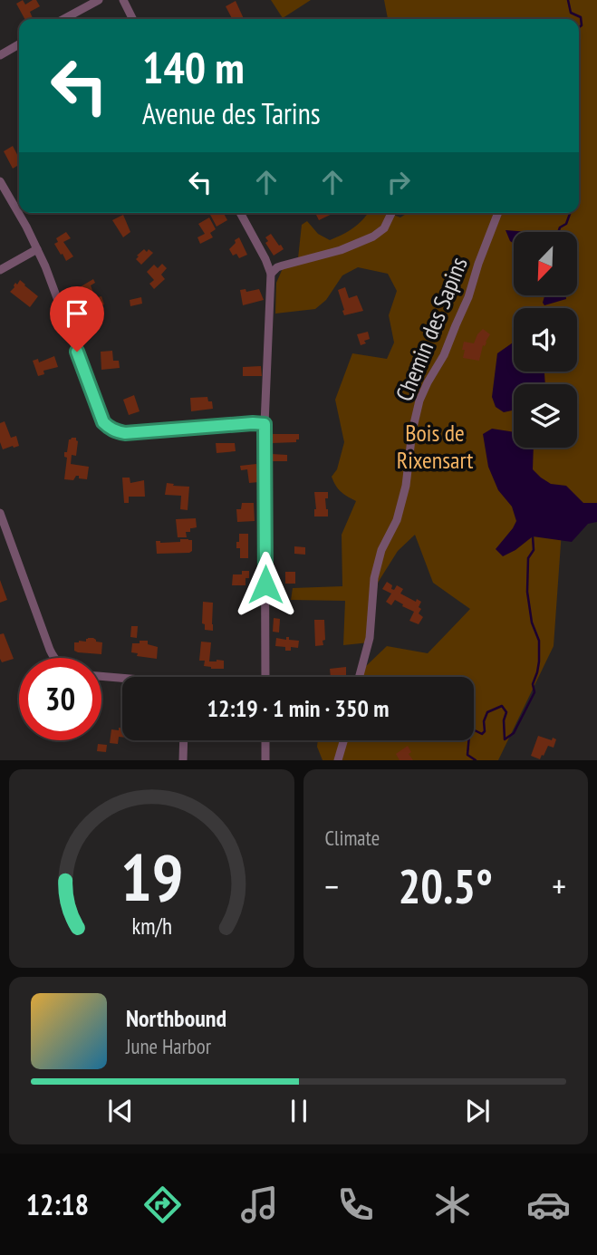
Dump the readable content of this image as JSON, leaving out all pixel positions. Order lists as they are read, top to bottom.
{
  "streets": {
    "street": ["Chemin des Sapins"]
  },
  "parks": ["Bois de Rixensart"],
  "north": "bottom left",
  "page": {
    "turn": ["140 m", "Avenue des Tarins"],
    "limit": "30",
    "trip": "12:19 · 1 min · 350 m",
    "tile": "Climate",
    "heat": ["−", "20.5°", "+"],
    "song": ["Northbound", "June Harbor"],
    "tabs": "12:18",
    "gauge": ["19", "km/h"]
  }
}
